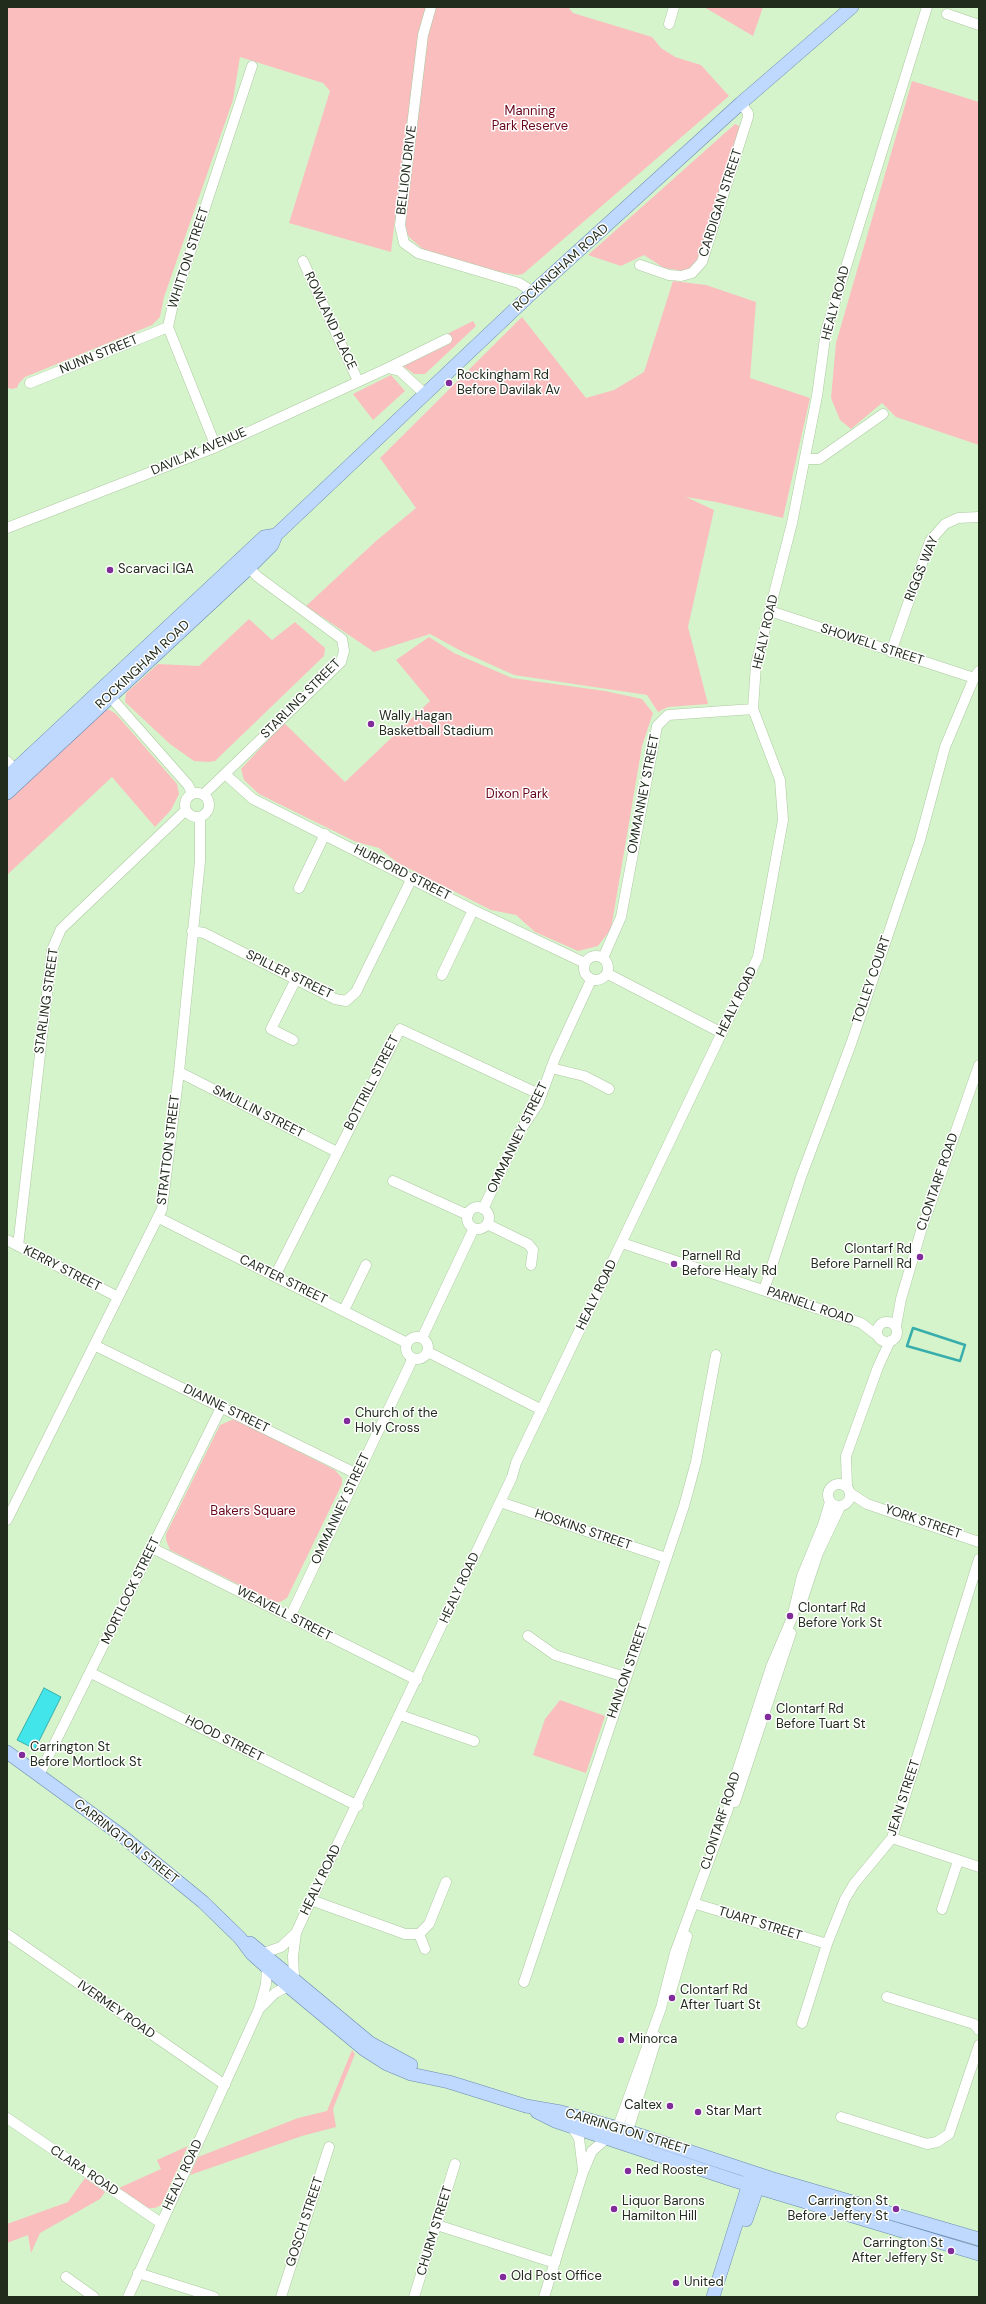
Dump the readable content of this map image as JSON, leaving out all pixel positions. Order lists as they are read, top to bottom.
{
  "streets": {
    "main road": ["ROCKINGHAM ROAD", "CARRINGTON STREET"],
    "street": [
      "BELLION DRIVE",
      "CARDIGAN STREET",
      "WHITTON STREET",
      "HEALY ROAD",
      "ROWLAND PLACE",
      "NUNN STREET",
      "DAVILAK AVENUE",
      "RIGGS WAY",
      "SHOWELL STREET",
      "STARLING STREET",
      "OMMANNEY STREET",
      "HURFORD STREET",
      "SPILLER STREET",
      "TOLLEY COURT",
      "BOTTRILL STREET",
      "SMULLIN STREET",
      "STRATTON STREET",
      "CLONTARF ROAD",
      "KERRY STREET",
      "CARTER STREET",
      "PARNELL ROAD",
      "DIANNE STREET",
      "YORK STREET",
      "HOSKINS STREET",
      "MORTLOCK STREET",
      "WEAVELL STREET",
      "HANLON STREET",
      "HOOD STREET",
      "JEAN STREET",
      "TUART STREET",
      "IVERMEY ROAD",
      "CLARA ROAD",
      "GOSCH STREET",
      "CHURM STREET"
    ]
  },
  "crossings": [
    ["BELLION DRIVE", "ROCKINGHAM ROAD"],
    ["CARDIGAN STREET", "ROCKINGHAM ROAD"],
    ["WHITTON STREET", "NUNN STREET"],
    ["ROCKINGHAM ROAD", "STARLING STREET"],
    ["HEALY ROAD", "SHOWELL STREET"],
    ["HEALY ROAD", "OMMANNEY STREET"],
    ["HEALY ROAD", "PARNELL ROAD"],
    ["HEALY ROAD", "HOSKINS STREET"],
    ["HEALY ROAD", "WEAVELL STREET"],
    ["HEALY ROAD", "HOOD STREET"],
    ["HEALY ROAD", "CARRINGTON STREET"],
    ["HEALY ROAD", "IVERMEY ROAD"],
    ["HEALY ROAD", "CLARA ROAD"],
    ["ROWLAND PLACE", "DAVILAK AVENUE"],
    ["RIGGS WAY", "SHOWELL STREET"],
    ["SHOWELL STREET", "TOLLEY COURT"],
    ["STARLING STREET", "HURFORD STREET"],
    ["STARLING STREET", "STRATTON STREET"],
    ["STARLING STREET", "KERRY STREET"],
    ["OMMANNEY STREET", "HURFORD STREET"],
    ["OMMANNEY STREET", "BOTTRILL STREET"],
    ["OMMANNEY STREET", "CARTER STREET"],
    ["OMMANNEY STREET", "DIANNE STREET"],
    ["OMMANNEY STREET", "WEAVELL STREET"],
    ["HURFORD STREET", "SPILLER STREET"],
    ["SPILLER STREET", "STRATTON STREET"],
    ["TOLLEY COURT", "PARNELL ROAD"],
    ["BOTTRILL STREET", "SMULLIN STREET"],
    ["BOTTRILL STREET", "CARTER STREET"],
    ["SMULLIN STREET", "STRATTON STREET"],
    ["STRATTON STREET", "KERRY STREET"],
    ["STRATTON STREET", "CARTER STREET"],
    ["STRATTON STREET", "DIANNE STREET"],
    ["CLONTARF ROAD", "PARNELL ROAD"],
    ["CLONTARF ROAD", "YORK STREET"],
    ["CLONTARF ROAD", "CARRINGTON STREET"],
    ["CLONTARF ROAD", "TUART STREET"],
    ["DIANNE STREET", "MORTLOCK STREET"],
    ["HOSKINS STREET", "HANLON STREET"],
    ["MORTLOCK STREET", "WEAVELL STREET"],
    ["MORTLOCK STREET", "HOOD STREET"],
    ["MORTLOCK STREET", "CARRINGTON STREET"],
    ["JEAN STREET", "TUART STREET"]
  ],
  "parks": ["Manning Park Reserve", "Dixon Park", "Bakers Square"],
  "places": [
    "Rockingham Rd Before Davilak Av",
    "Scarvaci IGA",
    "Wally Hagan Basketball Stadium",
    "Clontarf Rd Before Parnell Rd",
    "Parnell Rd Before Healy Rd",
    "Church of the Holy Cross",
    "Clontarf Rd Before York St",
    "Clontarf Rd Before Tuart St",
    "Carrington St Before Mortlock St",
    "Clontarf Rd After Tuart St",
    "Minorca",
    "Caltex",
    "Star Mart",
    "Red Rooster",
    "Liquor Barons Hamilton Hill",
    "Carrington St Before Jeffery St",
    "Carrington St After Jeffery St",
    "Old Post Office",
    "United"
  ]
}
